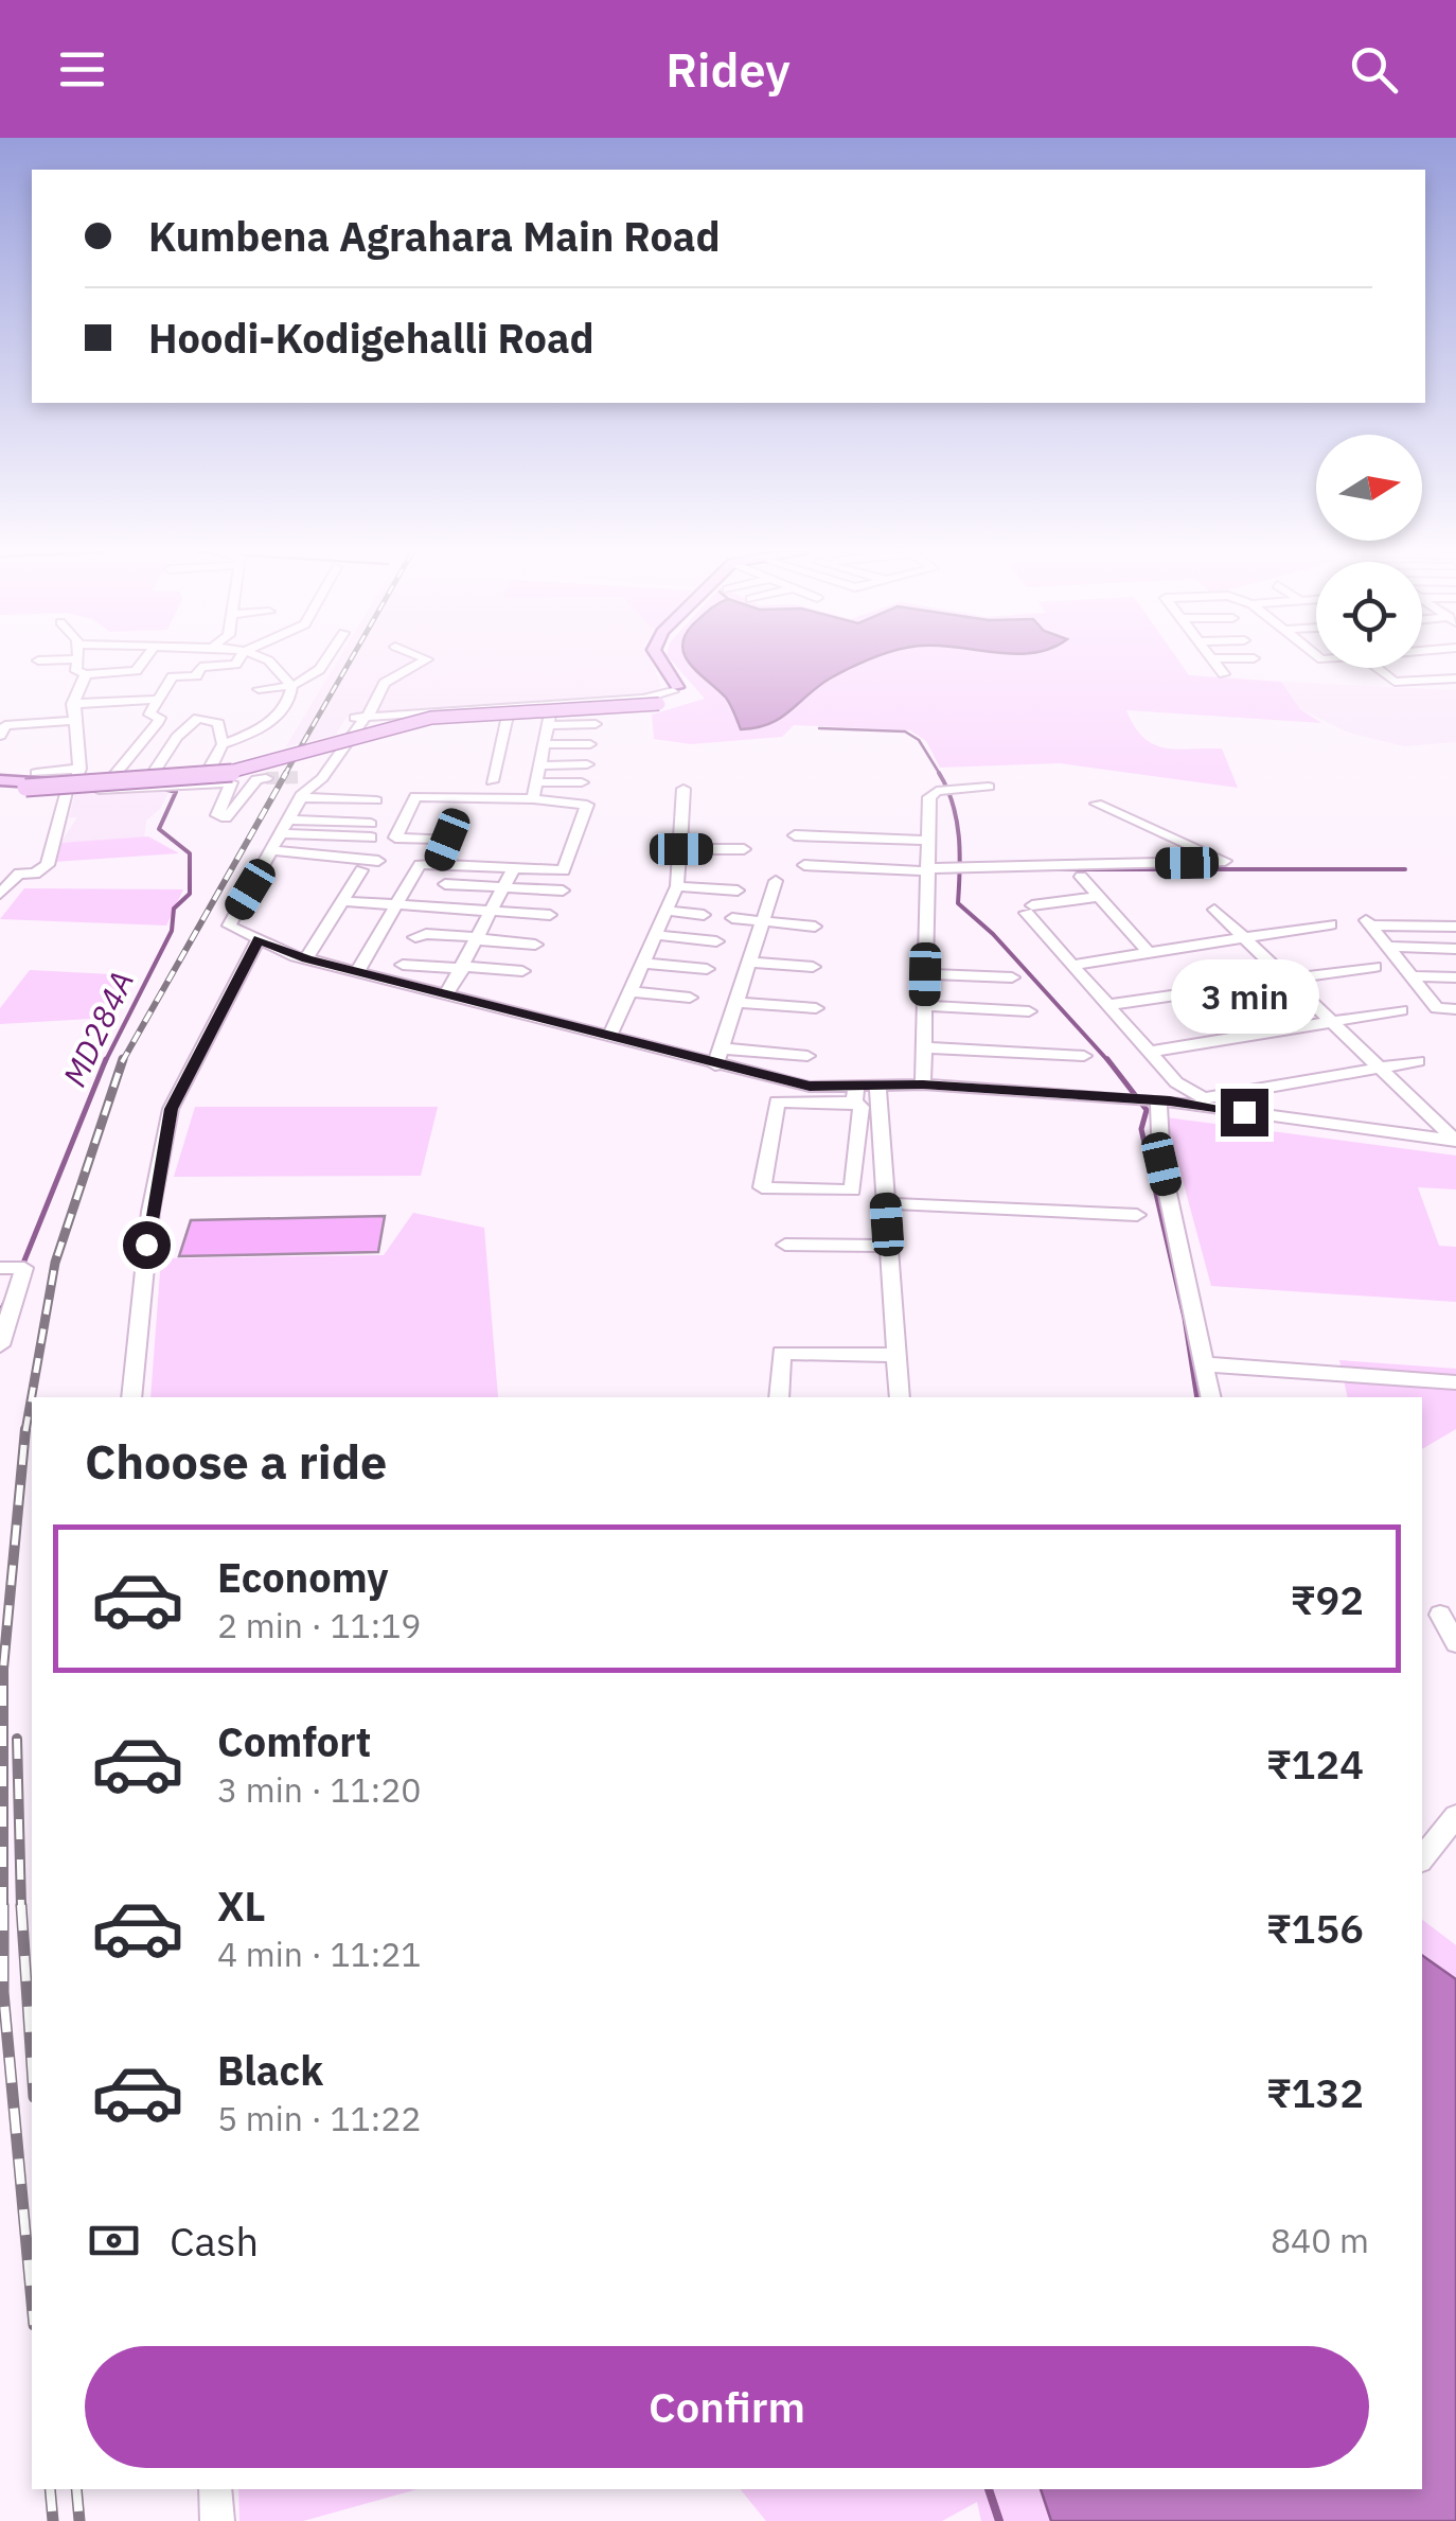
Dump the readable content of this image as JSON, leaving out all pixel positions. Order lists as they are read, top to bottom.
{
  "water": ["MD284A"],
  "north": "right",
  "page": {
    "header": "Ridey",
    "banner": ["Kumbena Agrahara Main Road", "Hoodi-Kodigehalli Road"],
    "bubble": "3 min",
    "heading": "Choose a ride",
    "list": [
      {
        "name": "Economy",
        "note": "2 min · 11:19",
        "value": "₹92"
      },
      {
        "name": "Comfort",
        "note": "3 min · 11:20",
        "value": "₹124"
      },
      {
        "name": "XL",
        "note": "4 min · 11:21",
        "value": "₹156"
      },
      {
        "name": "Black",
        "note": "5 min · 11:22",
        "value": "₹132"
      }
    ],
    "pay": ["Cash", "840 m"],
    "buttons": "Confirm"
  }
}
